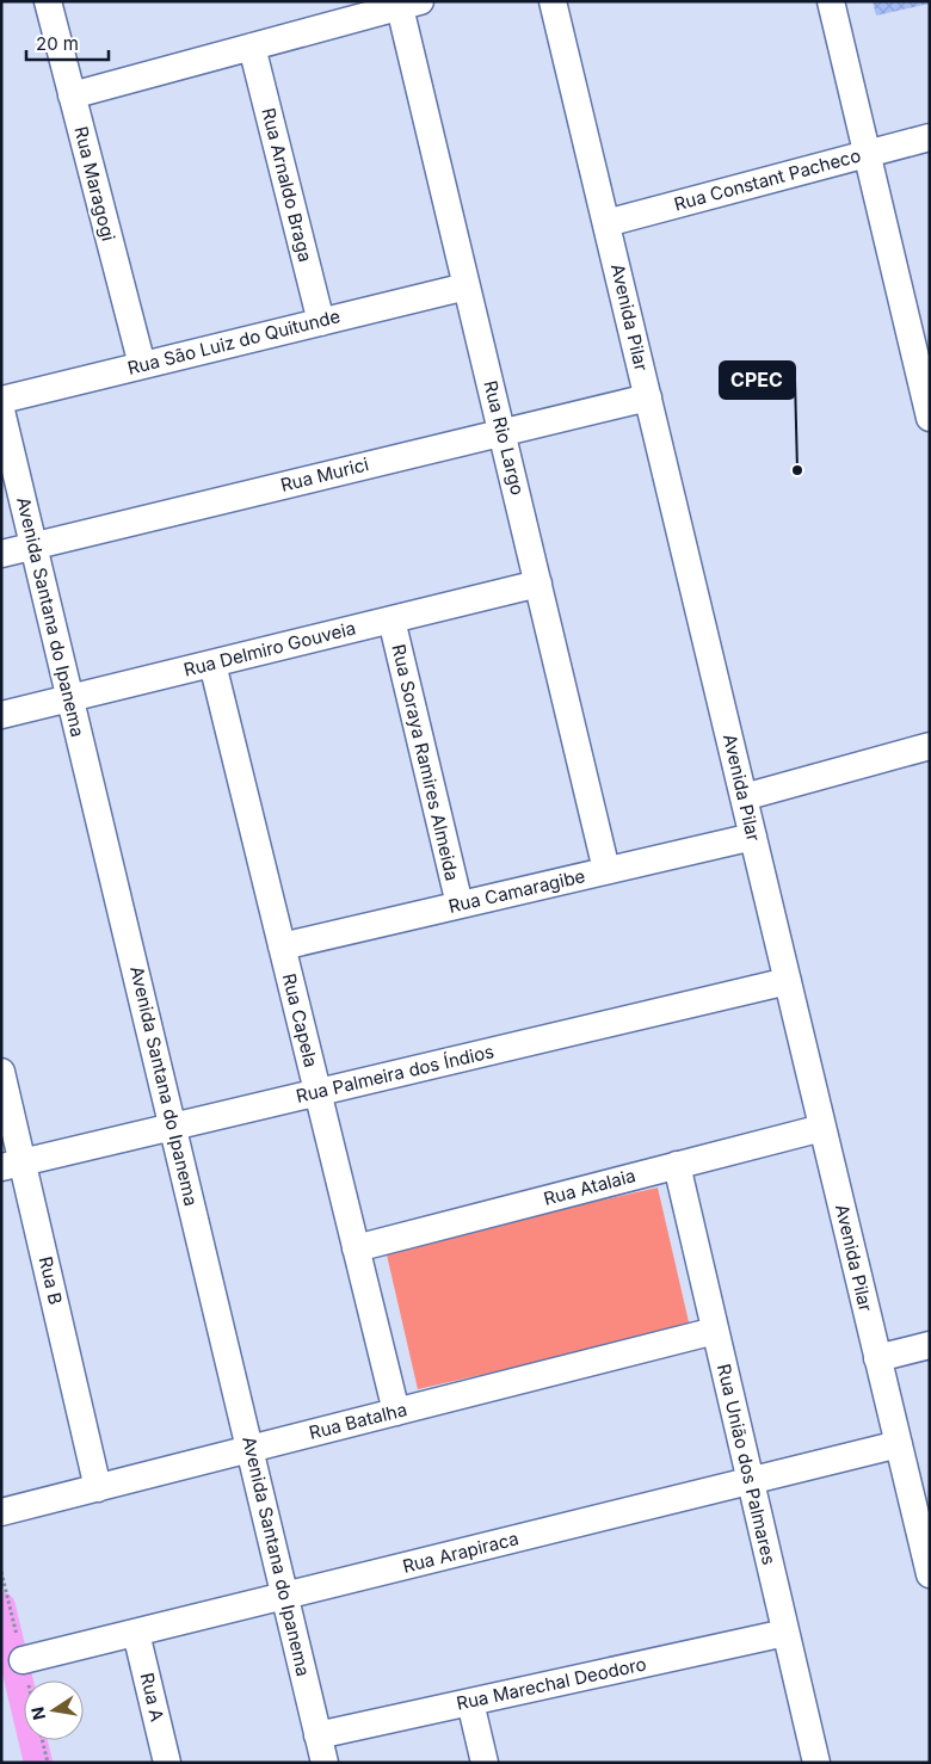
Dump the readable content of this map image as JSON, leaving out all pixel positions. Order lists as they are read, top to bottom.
{
  "streets": {
    "street": [
      "Rua Constant Pacheco",
      "Rua Maragogi",
      "Rua Arnaldo Braga",
      "Avenida Pilar",
      "Rua São Luiz do Quitunde",
      "Rua Rio Largo",
      "Rua Murici",
      "Avenida Santana do Ipanema",
      "Rua Delmiro Gouveia",
      "Rua Soraya Ramires Almeida",
      "Rua Camaragibe",
      "Rua Capela",
      "Rua Palmeira dos Índios",
      "Rua Atalaia",
      "Rua B",
      "Rua Batalha",
      "Rua União dos Palmares",
      "Rua Arapiraca",
      "Rua Marechal Deodoro",
      "Rua A"
    ]
  },
  "crossings": [
    ["Rua Constant Pacheco", "Avenida Pilar"],
    ["Rua Maragogi", "Rua São Luiz do Quitunde"],
    ["Rua Arnaldo Braga", "Rua São Luiz do Quitunde"],
    ["Avenida Pilar", "Rua Murici"],
    ["Avenida Pilar", "Rua Camaragibe"],
    ["Avenida Pilar", "Rua Palmeira dos Índios"],
    ["Avenida Pilar", "Rua Atalaia"],
    ["Avenida Pilar", "Rua Arapiraca"],
    ["Rua São Luiz do Quitunde", "Rua Rio Largo"],
    ["Rua Rio Largo", "Rua Murici"],
    ["Rua Rio Largo", "Rua Delmiro Gouveia"],
    ["Rua Rio Largo", "Rua Camaragibe"],
    ["Rua Murici", "Avenida Santana do Ipanema"],
    ["Avenida Santana do Ipanema", "Rua Delmiro Gouveia"],
    ["Avenida Santana do Ipanema", "Rua Palmeira dos Índios"],
    ["Avenida Santana do Ipanema", "Rua Batalha"],
    ["Avenida Santana do Ipanema", "Rua Arapiraca"],
    ["Avenida Santana do Ipanema", "Rua Marechal Deodoro"],
    ["Rua Delmiro Gouveia", "Rua Soraya Ramires Almeida"],
    ["Rua Delmiro Gouveia", "Rua Capela"],
    ["Rua Soraya Ramires Almeida", "Rua Camaragibe"],
    ["Rua Camaragibe", "Rua Capela"],
    ["Rua Capela", "Rua Palmeira dos Índios"],
    ["Rua Capela", "Rua Atalaia"],
    ["Rua Capela", "Rua Batalha"],
    ["Rua Palmeira dos Índios", "Rua B"],
    ["Rua Atalaia", "Rua União dos Palmares"],
    ["Rua B", "Rua Batalha"],
    ["Rua Batalha", "Rua União dos Palmares"],
    ["Rua União dos Palmares", "Rua Arapiraca"],
    ["Rua União dos Palmares", "Rua Marechal Deodoro"],
    ["Rua Arapiraca", "Rua A"]
  ],
  "places": ["CPEC"],
  "scale_bar": "20 m",
  "north": "left"
}
